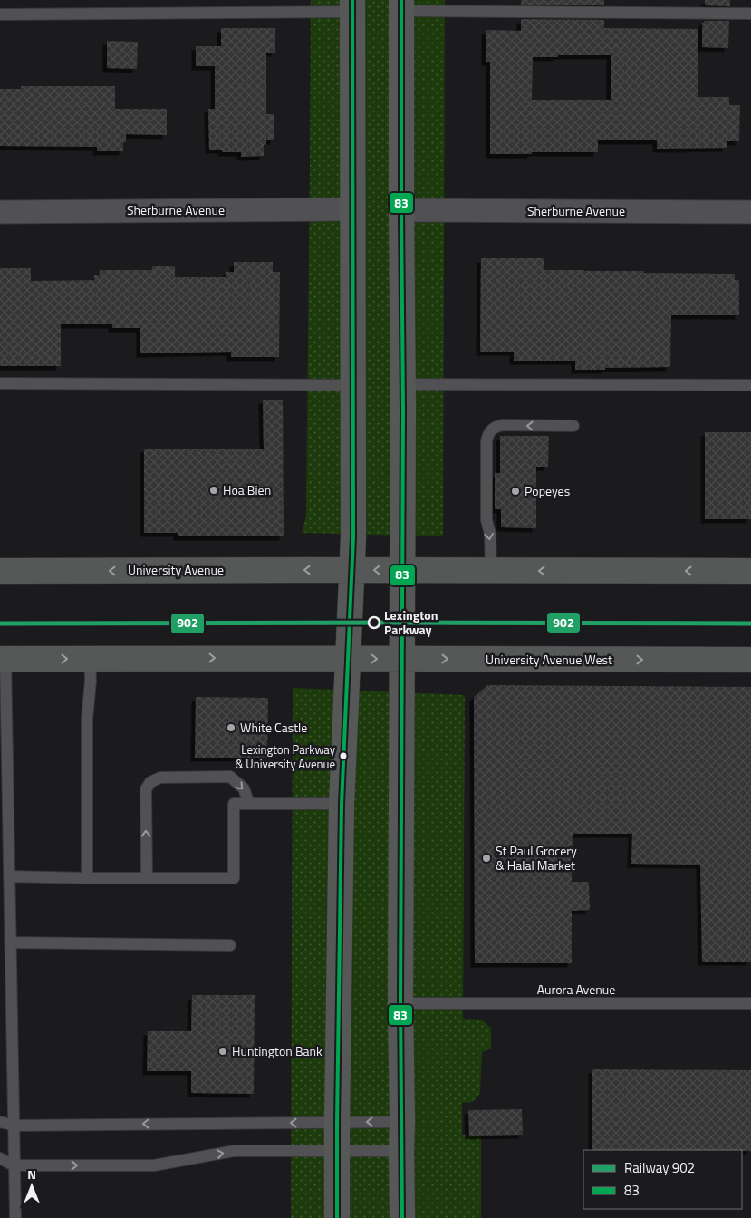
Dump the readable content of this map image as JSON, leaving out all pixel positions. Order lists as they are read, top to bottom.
{
  "streets": {
    "main road": ["University Avenue", "University Avenue West"],
    "street": ["Sherburne Avenue"],
    "lane": ["Aurora Avenue"]
  },
  "places": [
    "Hoa Bien",
    "Popeyes",
    "Lexington Parkway",
    "White Castle",
    "Lexington Parkway & University Avenue",
    "St Paul Grocery & Halal Market",
    "Huntington Bank"
  ],
  "lines": ["transit line 83", "rail line 902"],
  "legend": ["Railway 902", "83"],
  "north": "top"
}
